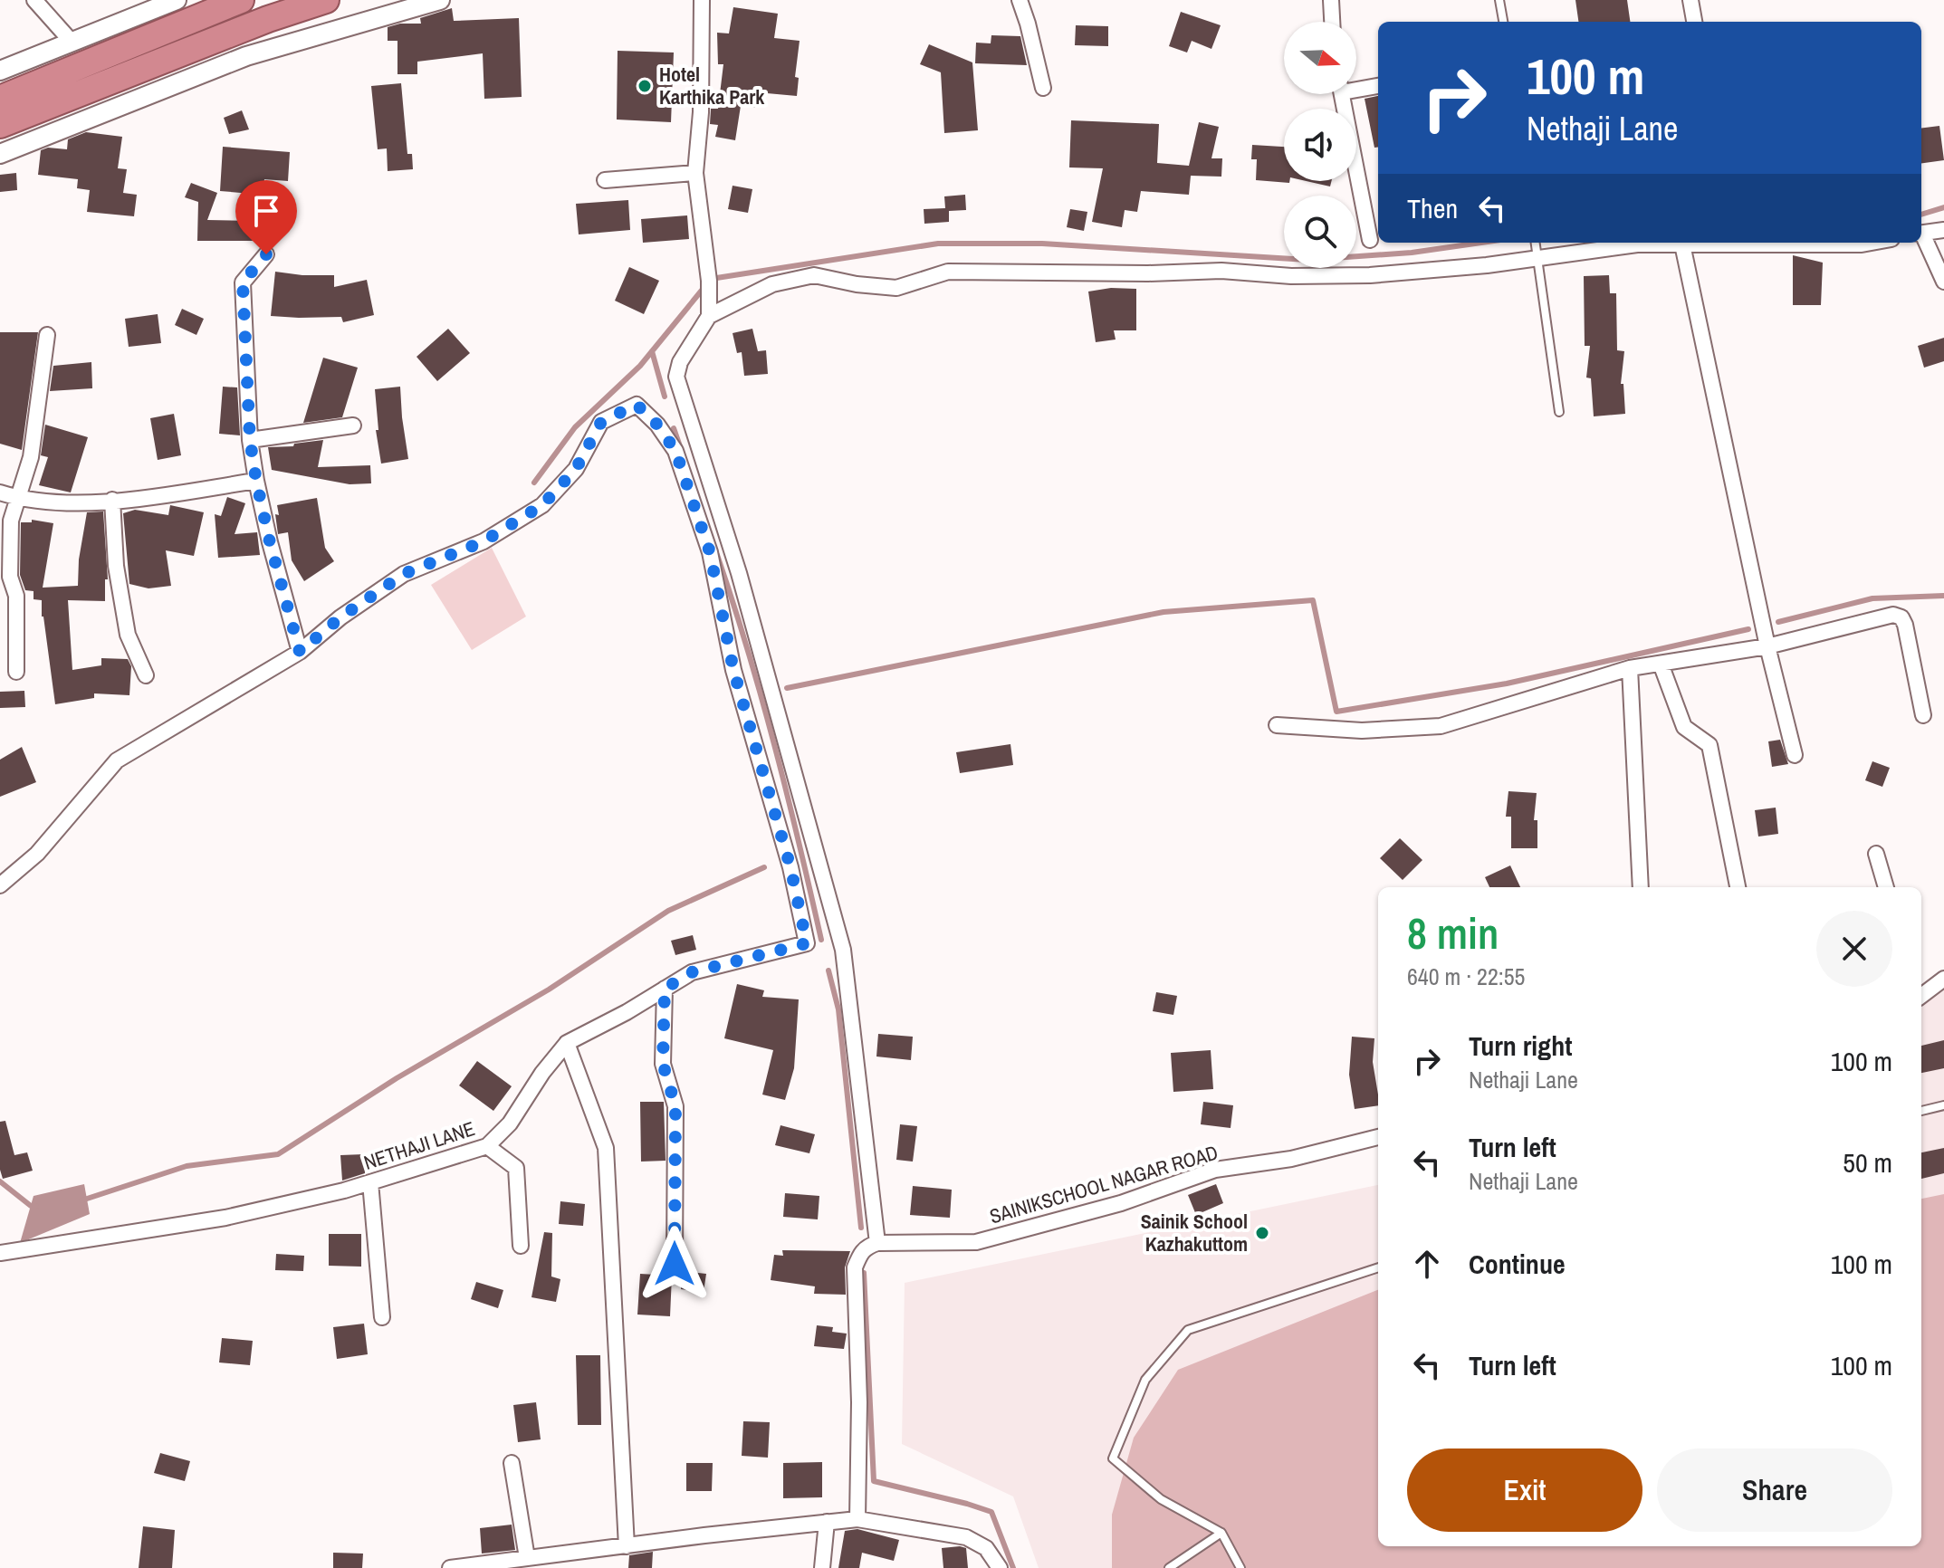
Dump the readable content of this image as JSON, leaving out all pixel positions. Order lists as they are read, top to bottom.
{
  "streets": {
    "street": ["NETHAJI LANE", "SAINIKSCHOOL NAGAR ROAD"]
  },
  "places": ["Hotel Karthika Park", "Sainik School Kazhakuttom"],
  "north": "right",
  "page": {
    "turn": ["100 m", "Nethaji Lane"],
    "then": "Then",
    "heading": ["8 min", "640 m · 22:55"],
    "list": [
      {
        "name": "Turn right",
        "note": "Nethaji Lane",
        "value": "100 m"
      },
      {
        "name": "Turn left",
        "note": "Nethaji Lane",
        "value": "50 m"
      },
      {
        "name": "Continue",
        "value": "100 m"
      },
      {
        "name": "Turn left",
        "value": "100 m"
      }
    ],
    "buttons": ["Exit", "Share"]
  }
}
